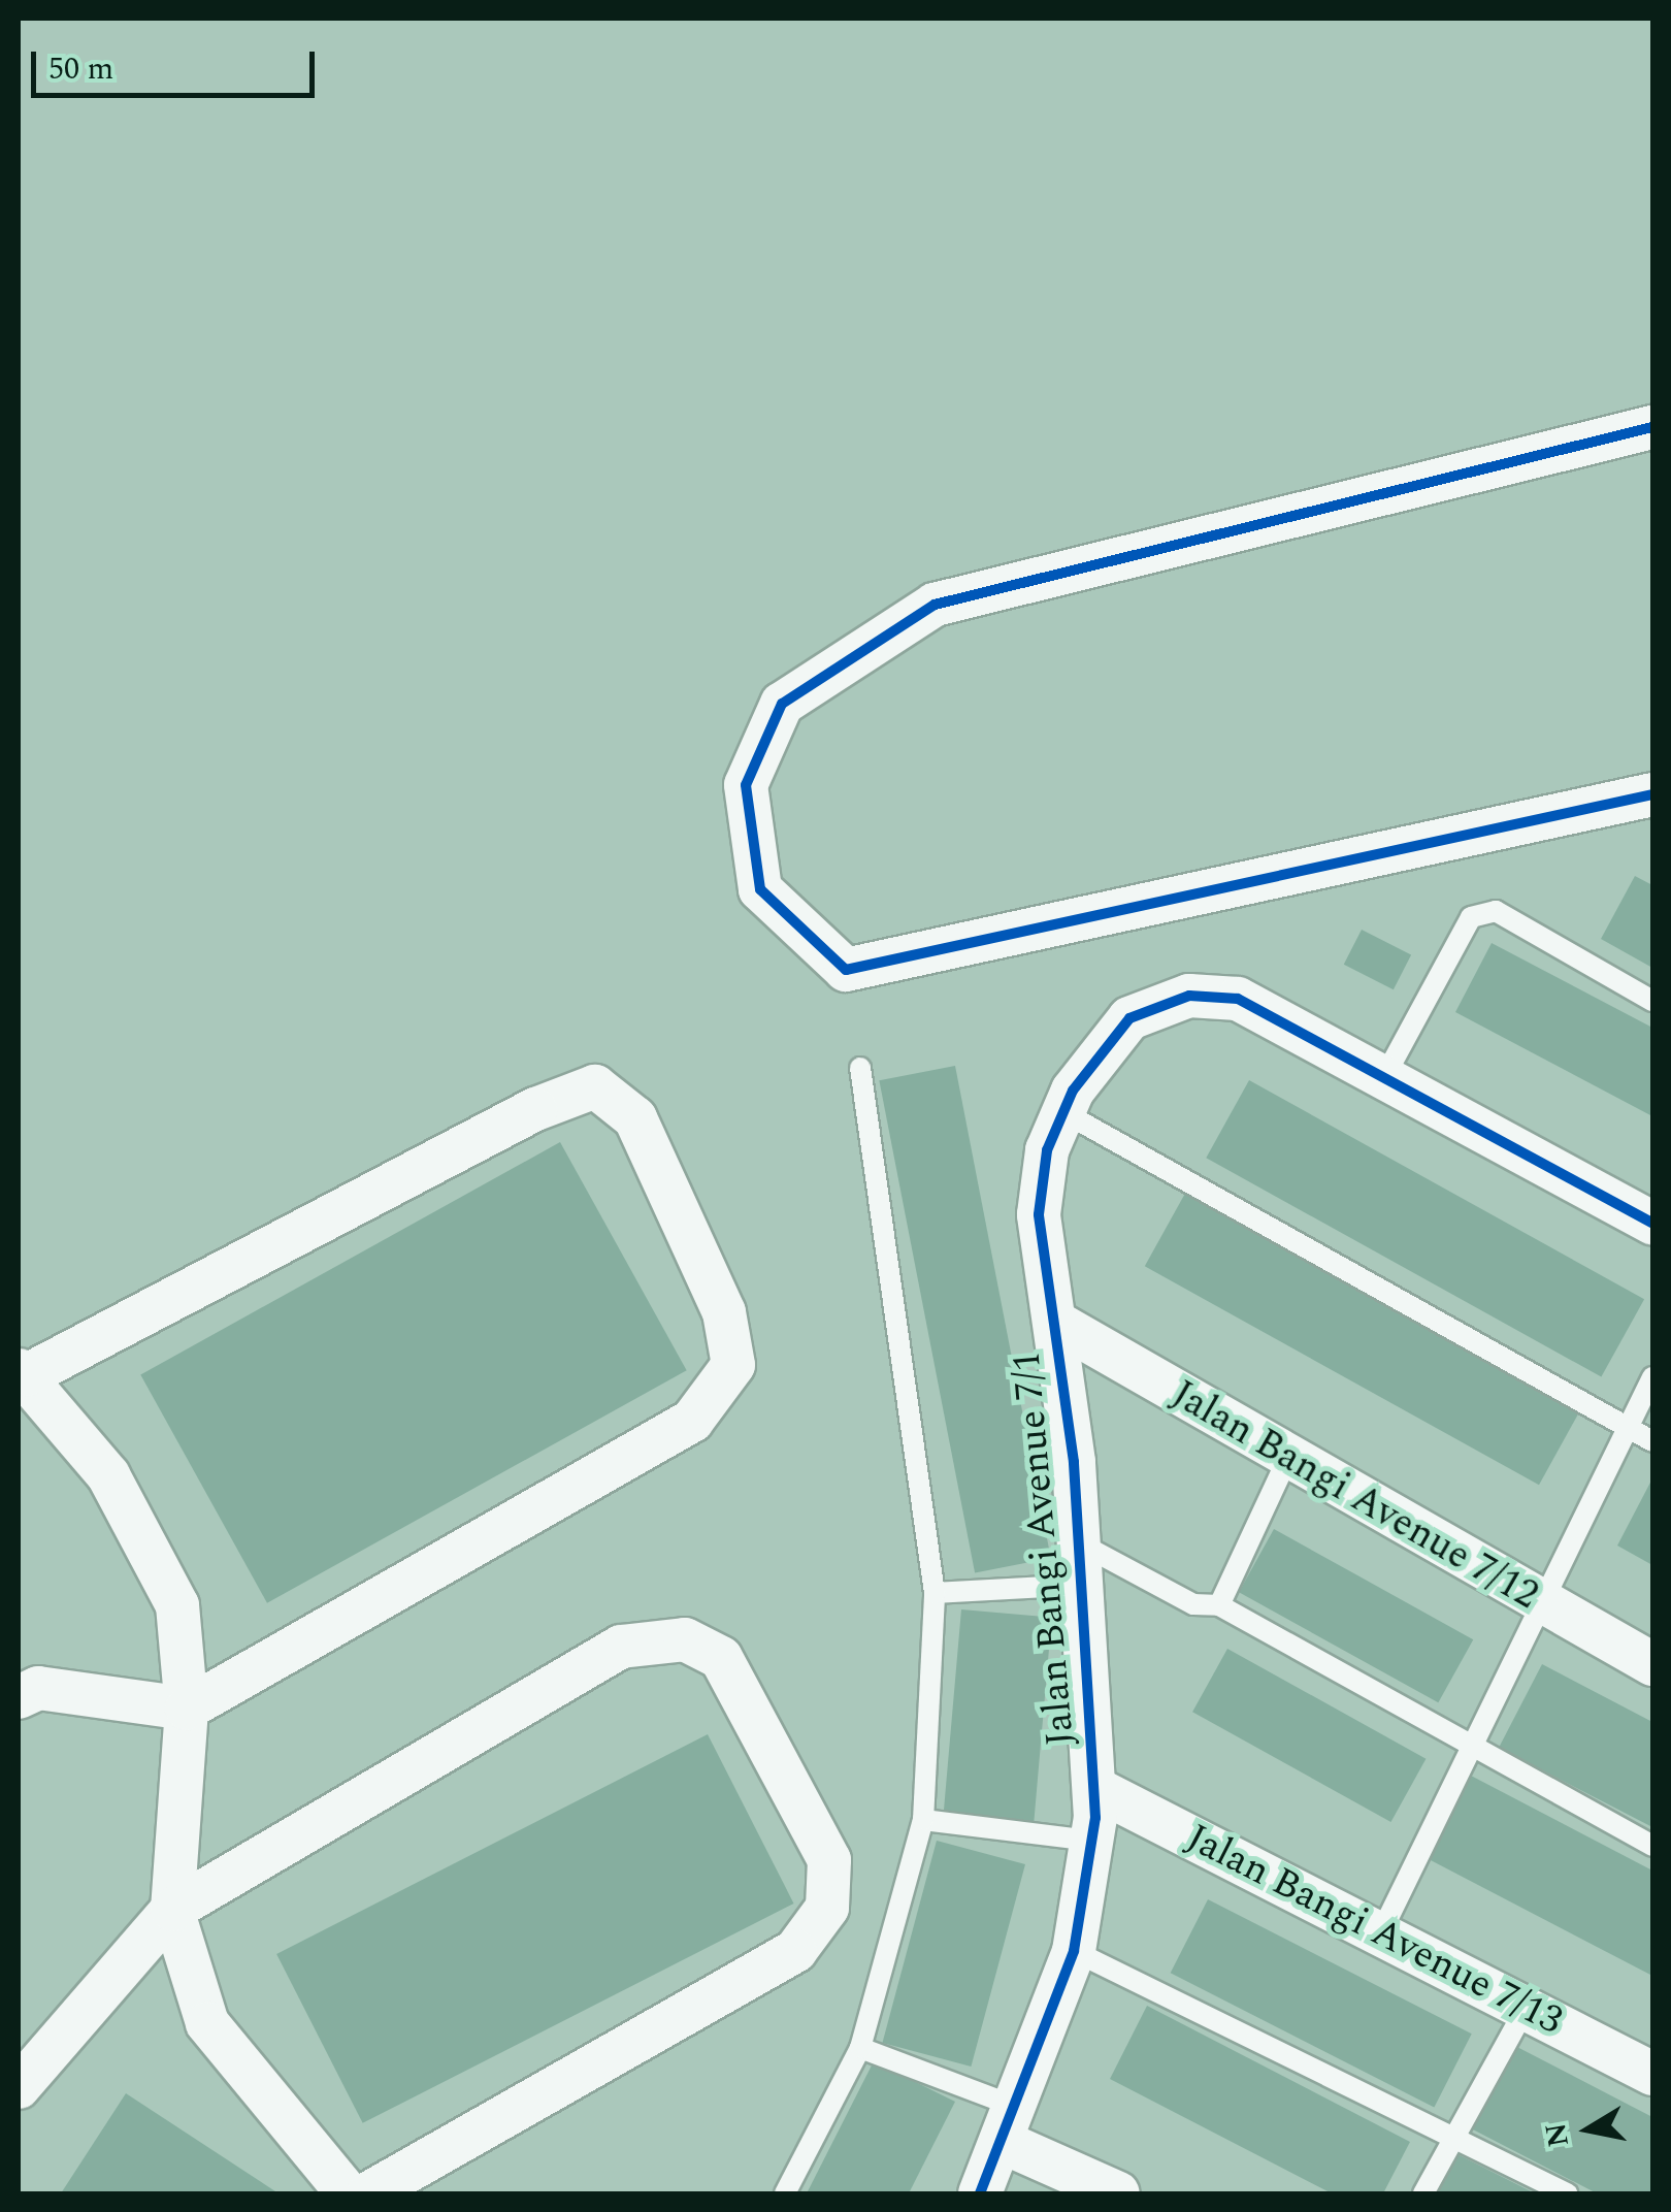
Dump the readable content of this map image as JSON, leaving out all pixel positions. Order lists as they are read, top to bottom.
{
  "streets": {
    "street": ["Jalan Bangi Avenue 7/12", "Jalan Bangi Avenue 7/1", "Jalan Bangi Avenue 7/13"]
  },
  "crossings": [
    ["Jalan Bangi Avenue 7/12", "Jalan Bangi Avenue 7/1"],
    ["Jalan Bangi Avenue 7/1", "Jalan Bangi Avenue 7/13"]
  ],
  "scale_bar": "50 m",
  "north": "left"
}
